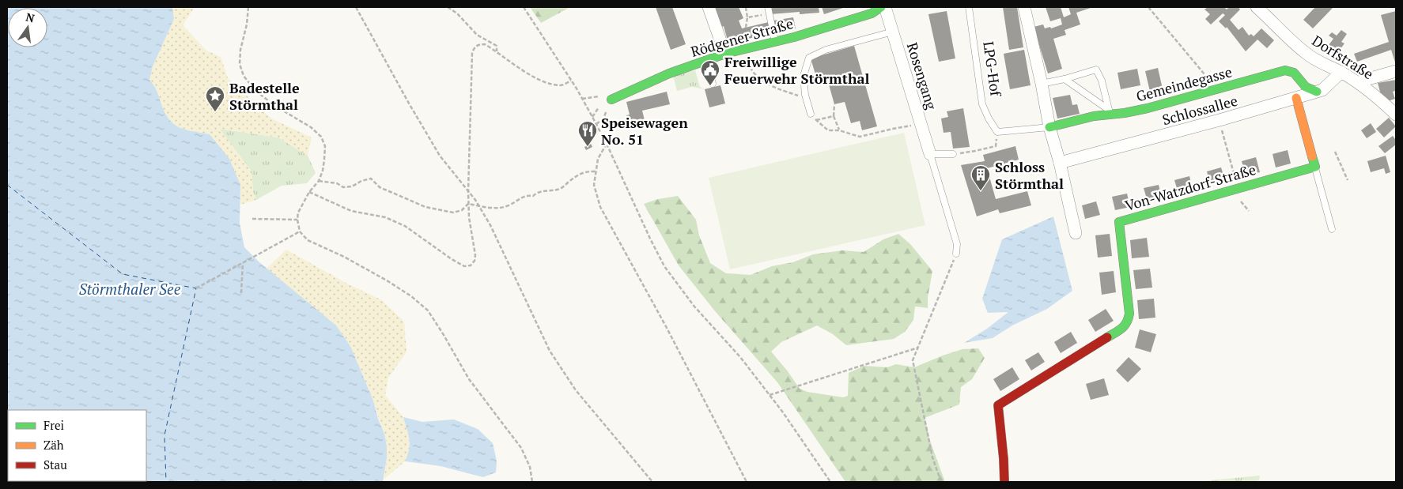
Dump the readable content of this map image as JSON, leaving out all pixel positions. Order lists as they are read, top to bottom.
{
  "streets": {
    "street": [
      "Rödgener Straße",
      "Dorfstraße",
      "Rosengang",
      "Gemeindegasse",
      "Schlossallee",
      "Von-Watzdorf-Straße"
    ],
    "lane": ["LPG-Hof"]
  },
  "crossings": [
    ["Dorfstraße", "Schlossallee"],
    ["Gemeindegasse", "Schlossallee"]
  ],
  "water": ["Störmthaler See"],
  "places": {
    "public building": ["Freiwillige Feuerwehr Störmthal"],
    "place": ["Badestelle Störmthal"],
    "restaurant": ["Speisewagen No. 51"],
    "building": ["Schloss Störmthal"]
  },
  "legend": ["Frei", "Zäh", "Stau"],
  "north": "top"
}
